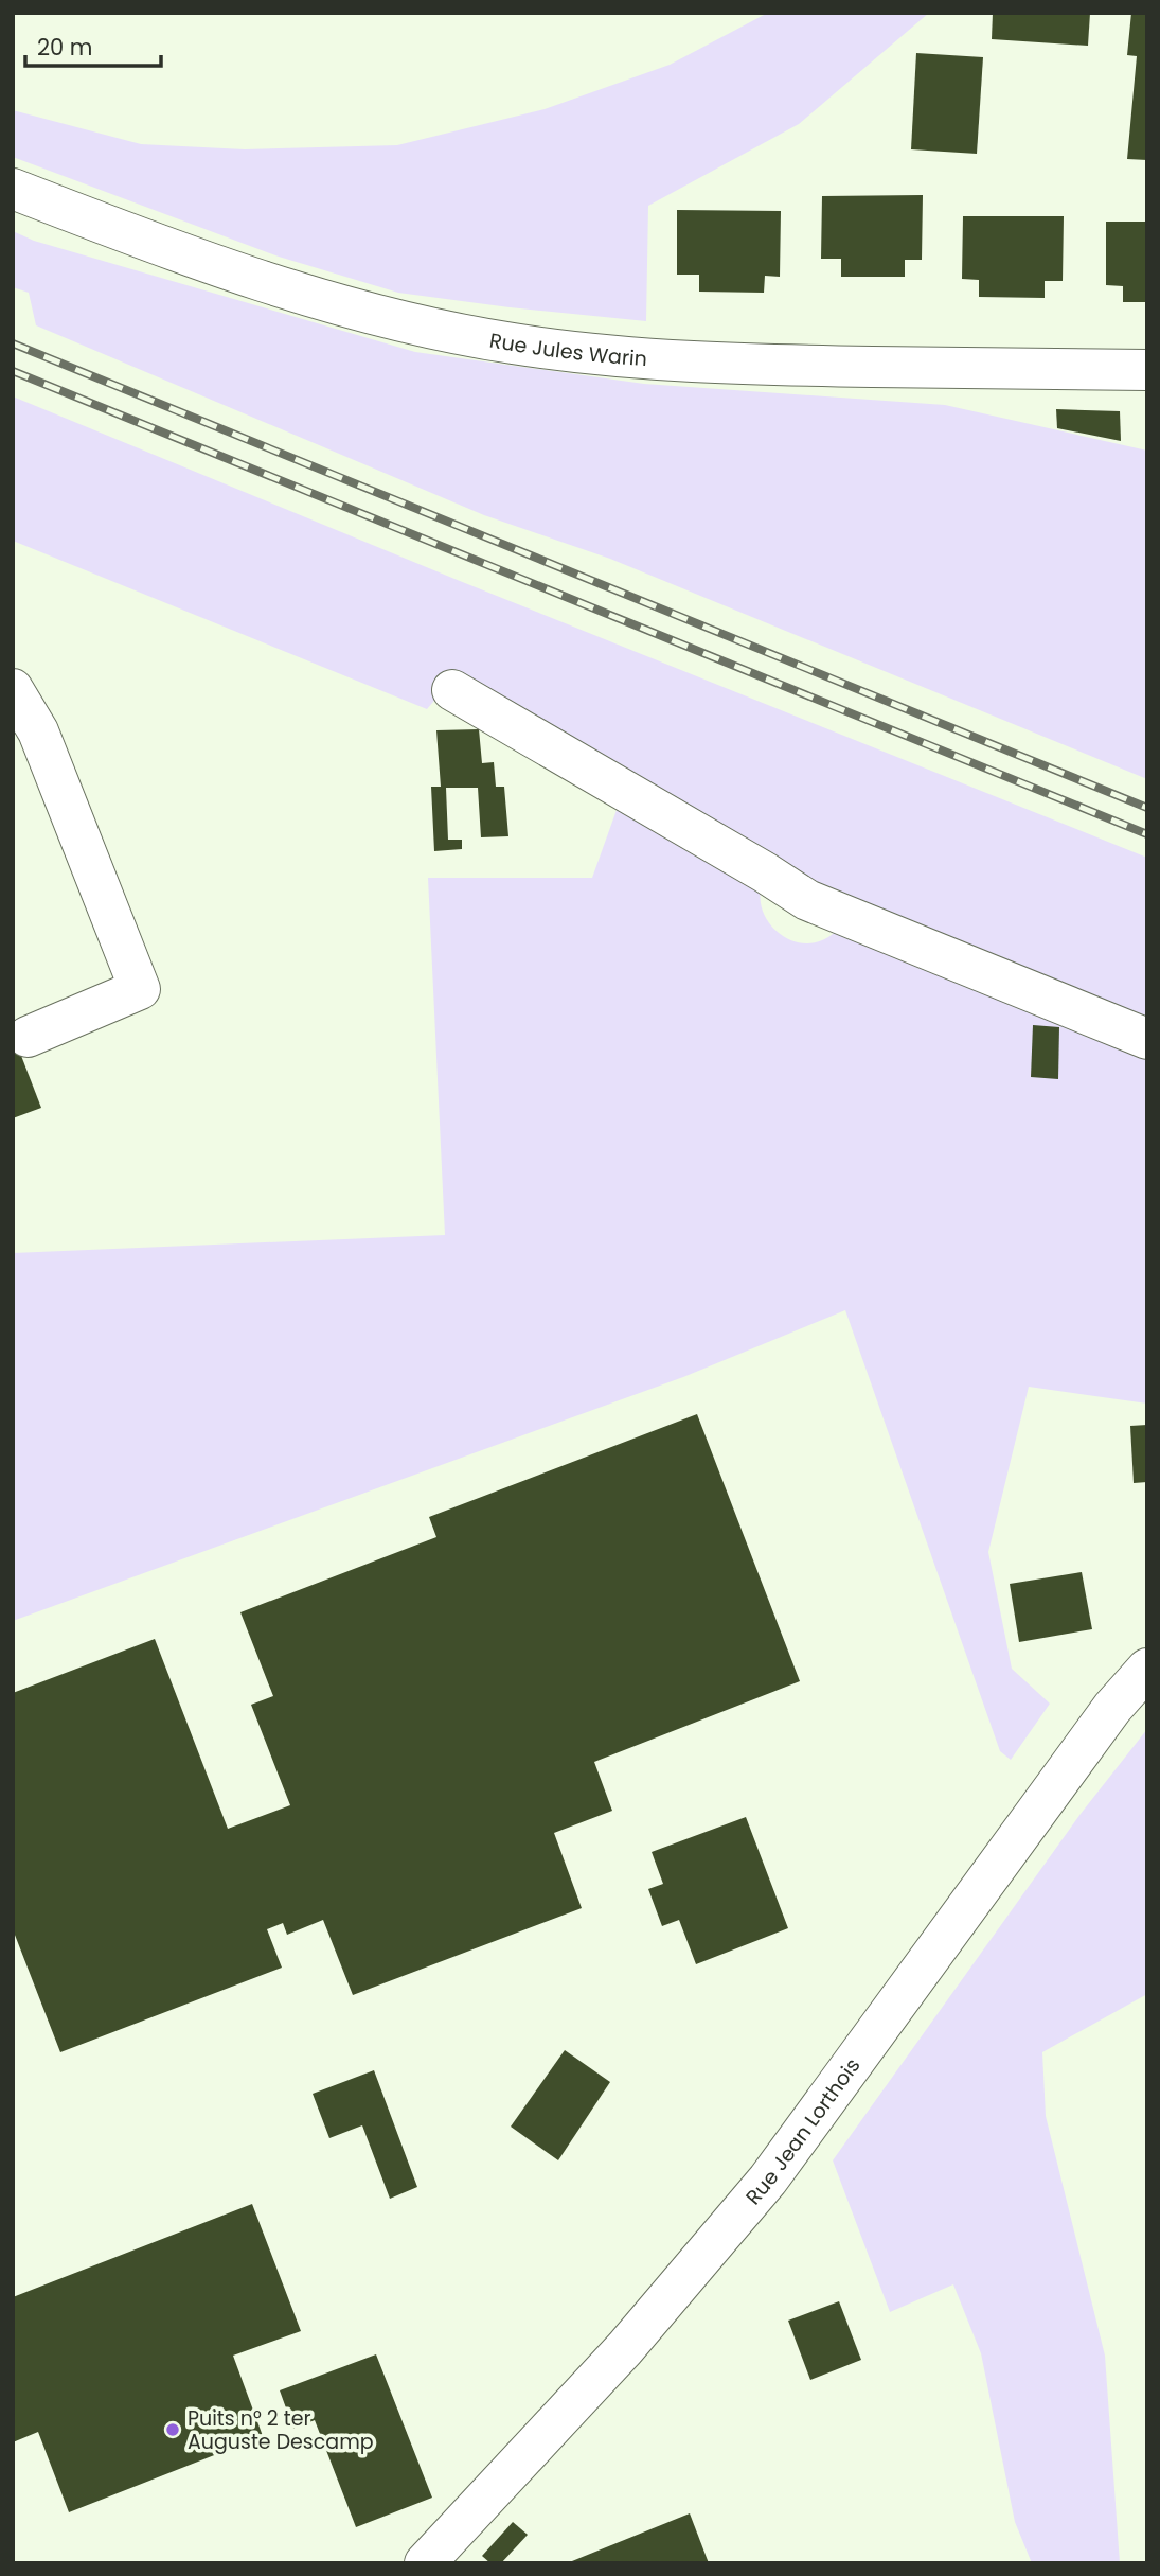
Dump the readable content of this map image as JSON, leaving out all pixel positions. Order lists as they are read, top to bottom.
{
  "streets": {
    "street": ["Rue Jules Warin", "Rue Jean Lorthois"]
  },
  "places": ["Puits n° 2 ter Auguste Descamp"],
  "scale_bar": "20 m"
}
